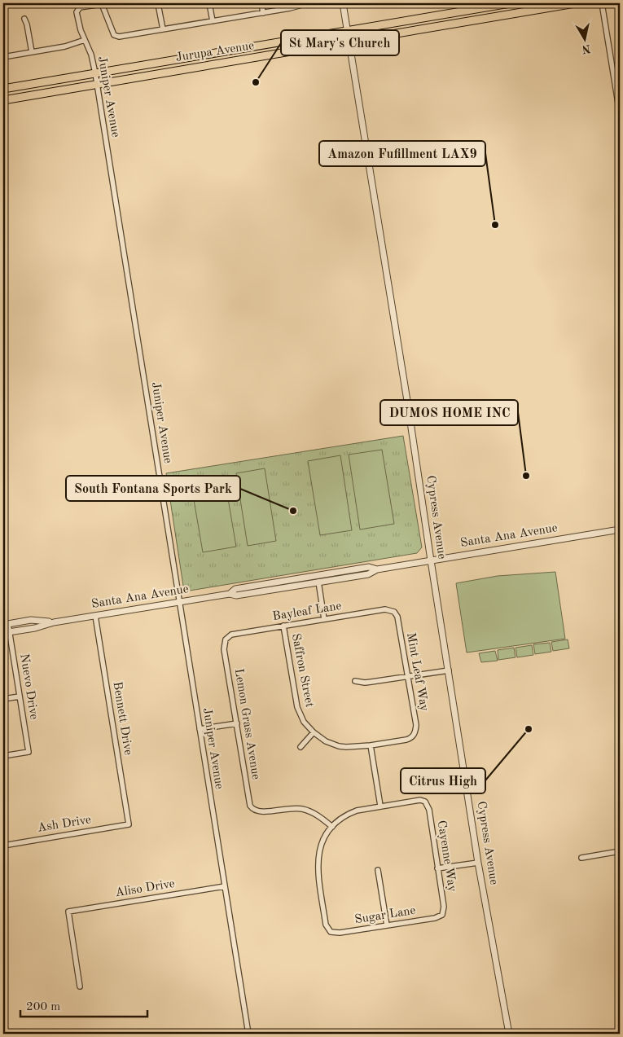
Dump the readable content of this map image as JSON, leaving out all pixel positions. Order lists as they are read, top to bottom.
{
  "streets": {
    "main road": ["Jurupa Avenue"],
    "street": [
      "Juniper Avenue",
      "Cypress Avenue",
      "Santa Ana Avenue",
      "Bayleaf Lane",
      "Saffron Street",
      "Mint Leaf Way",
      "Nuevo Drive",
      "Bennett Drive",
      "Lemon Grass Avenue",
      "Ash Drive",
      "Cayenne Way",
      "Aliso Drive",
      "Sugar Lane"
    ]
  },
  "crossings": [
    ["Jurupa Avenue", "Juniper Avenue"],
    ["Jurupa Avenue", "Cypress Avenue"],
    ["Juniper Avenue", "Santa Ana Avenue"],
    ["Juniper Avenue", "Aliso Drive"],
    ["Cypress Avenue", "Santa Ana Avenue"],
    ["Santa Ana Avenue", "Nuevo Drive"],
    ["Santa Ana Avenue", "Bennett Drive"],
    ["Bayleaf Lane", "Saffron Street"],
    ["Bayleaf Lane", "Mint Leaf Way"],
    ["Bayleaf Lane", "Lemon Grass Avenue"],
    ["Saffron Street", "Mint Leaf Way"],
    ["Bennett Drive", "Ash Drive"],
    ["Lemon Grass Avenue", "Cayenne Way"],
    ["Lemon Grass Avenue", "Sugar Lane"],
    ["Cayenne Way", "Sugar Lane"]
  ],
  "places": [
    "St Mary's Church",
    "Amazon Fufillment LAX9",
    "DUMOS HOME INC",
    "South Fontana Sports Park",
    "Citrus High"
  ],
  "scale_bar": "200 m",
  "north": "bottom"
}
